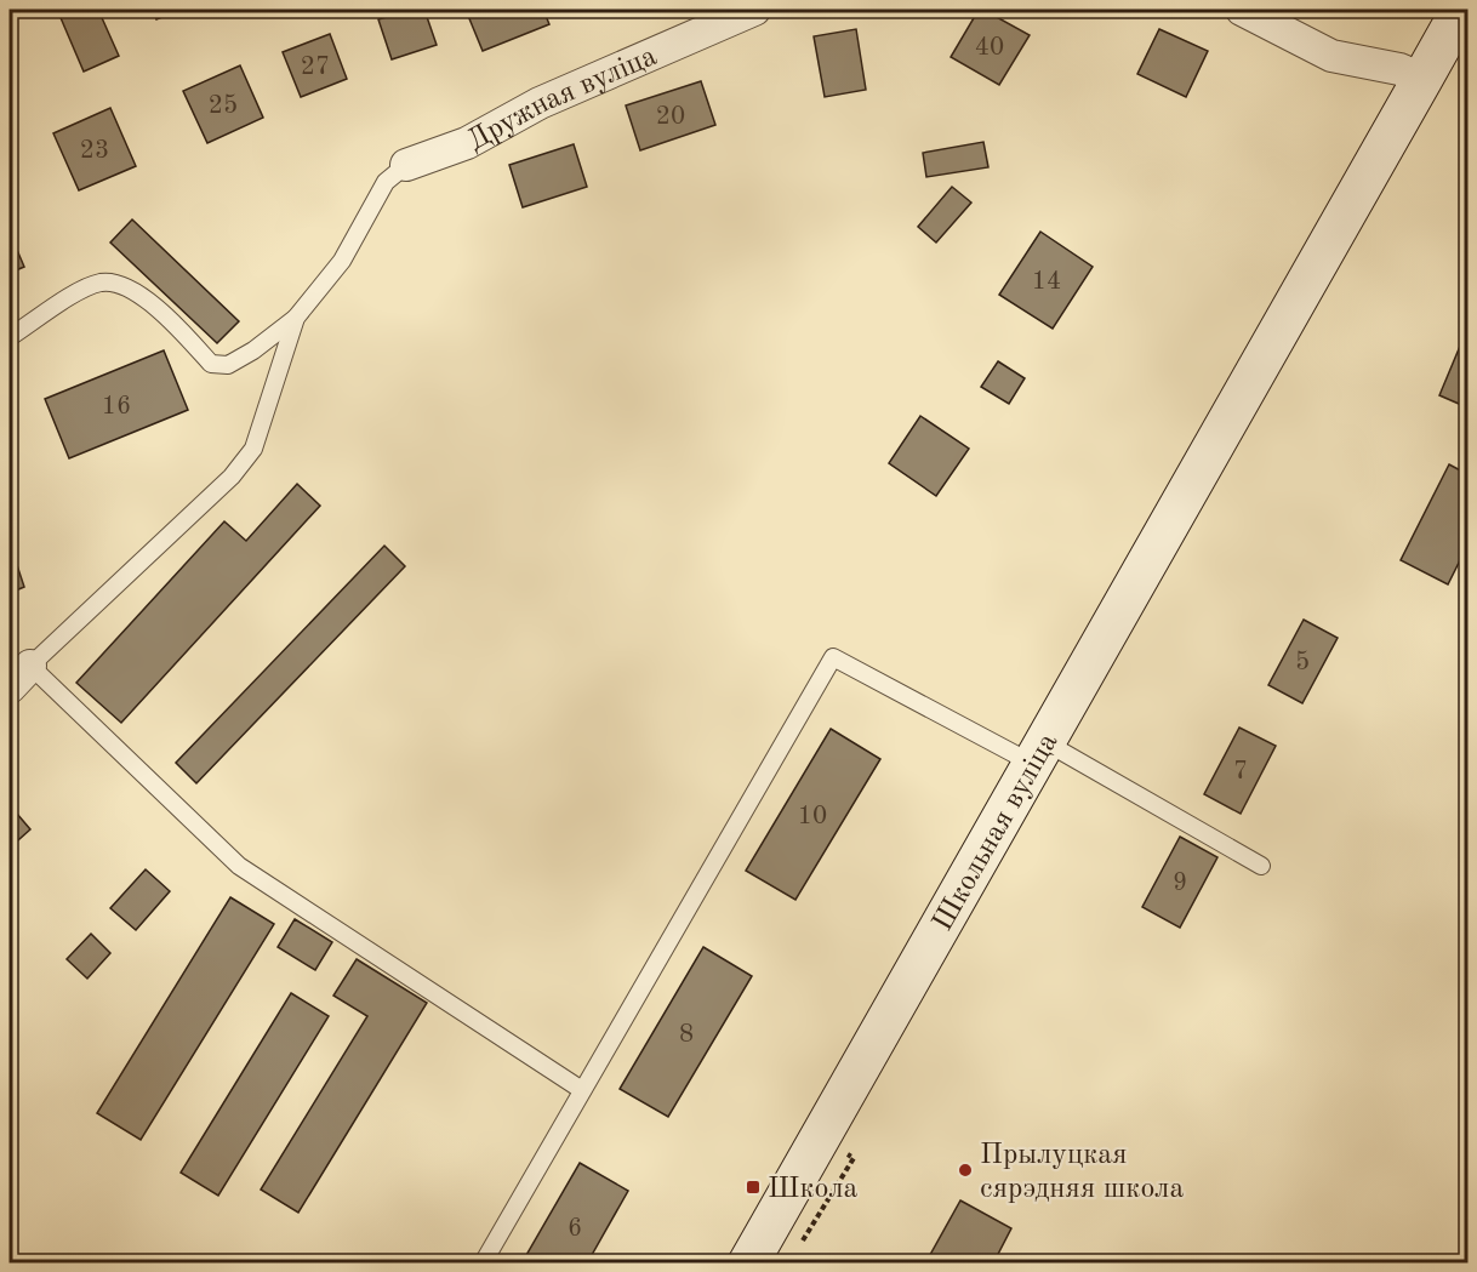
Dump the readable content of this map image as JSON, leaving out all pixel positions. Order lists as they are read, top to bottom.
{
  "streets": {
    "street": ["Дружная вуліца", "Школьная вуліца"]
  },
  "places": {
    "other": ["Прылуцкая сярэдняя школа"],
    "transit": ["Школа"]
  },
  "house_numbers": [
    "40",
    "27",
    "25",
    "20",
    "23",
    "14",
    "16",
    "5",
    "7",
    "10",
    "9",
    "8",
    "6"
  ]
}
